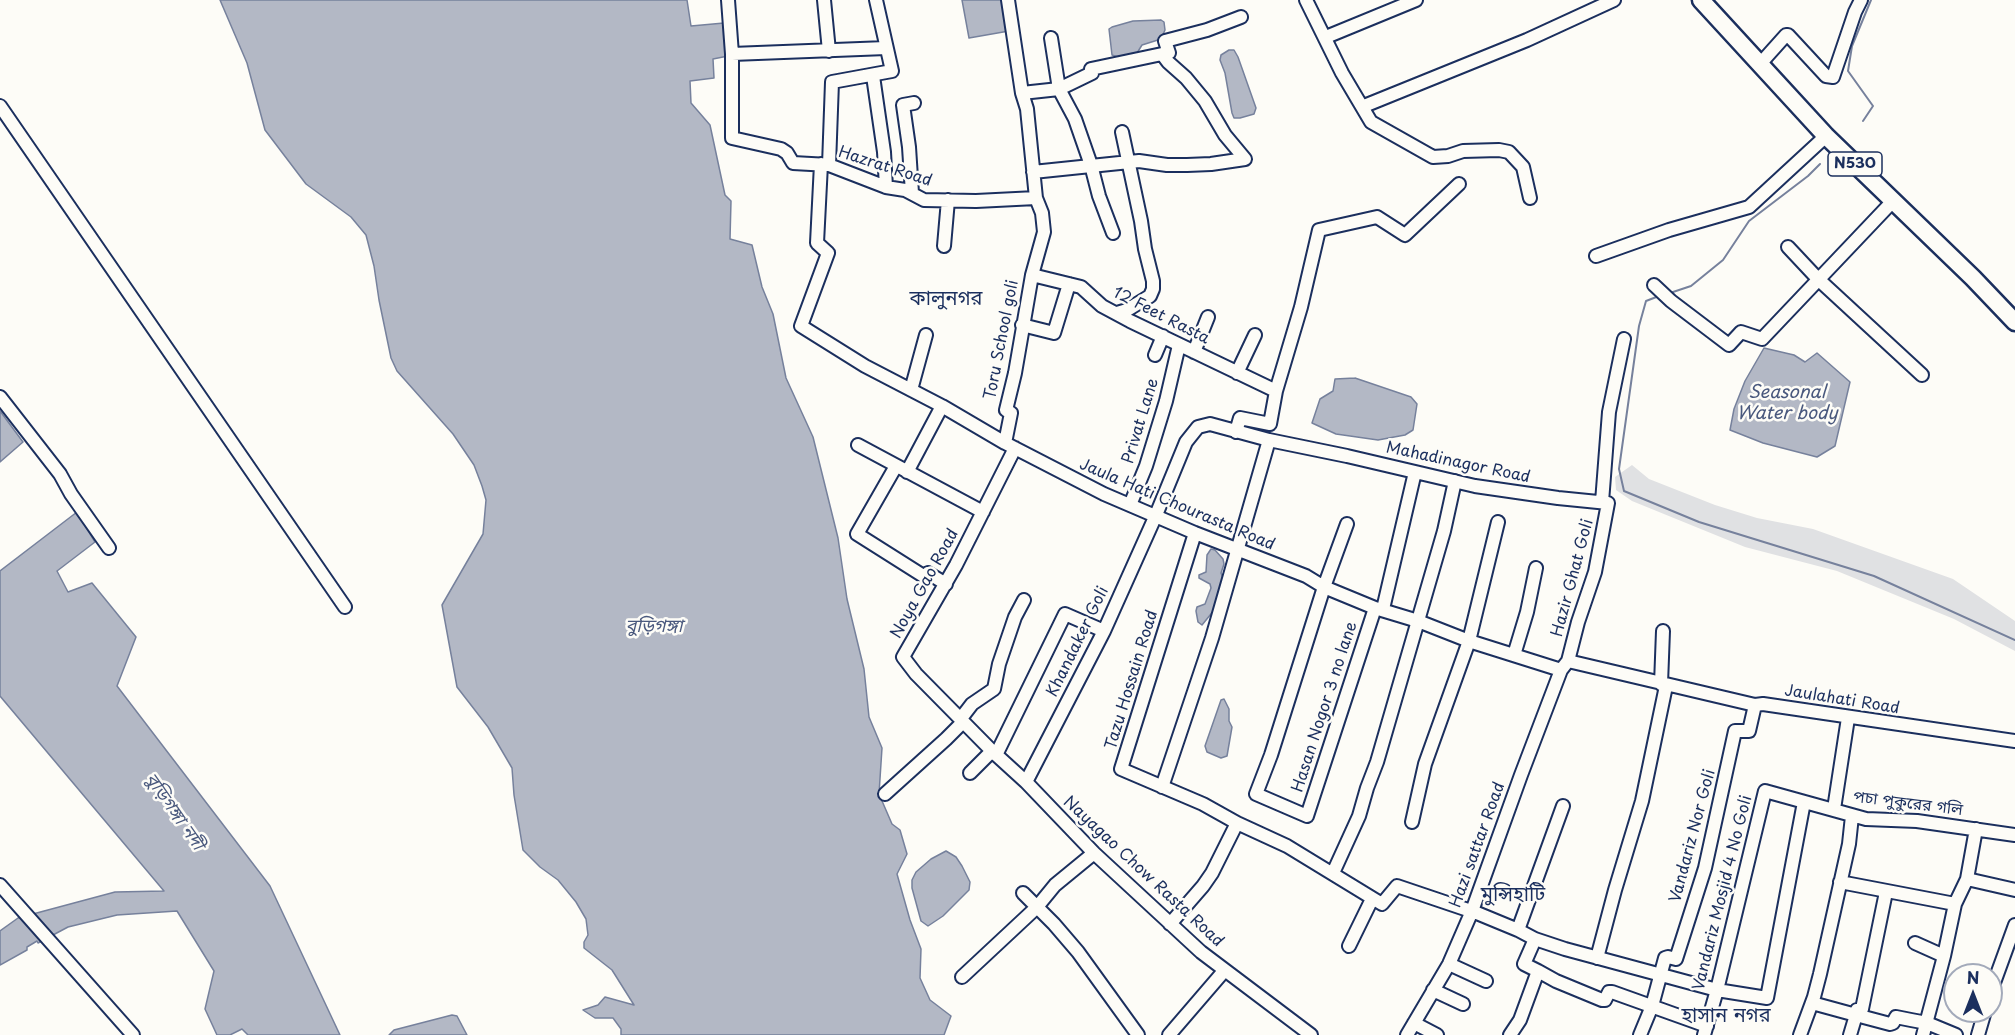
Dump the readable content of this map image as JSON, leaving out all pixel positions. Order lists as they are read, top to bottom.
{
  "streets": {
    "highway": ["N530"],
    "street": [
      "Hazrat Road",
      "12 Feet Rasta",
      "Toru School goli",
      "Privat Lane",
      "Mahadinagor Road",
      "Jaula Hati Chourasta Road",
      "Hazir Ghat Goli",
      "Noya Gao Road",
      "Khandaker Goli",
      "Tazu Hossain Road",
      "Jaulahati Road",
      "Hasan Nogor 3 no lane",
      "পচা পুকুরের গলি",
      "Vandariz Nor Goli",
      "Hazi sattar Road",
      "Nayagao Chow Rasta Road",
      "Vandariz Mosjid 4 No Goli"
    ]
  },
  "crossings": [
    ["Hazrat Road", "Toru School goli"],
    ["Hazrat Road", "Jaula Hati Chourasta Road"],
    ["12 Feet Rasta", "Toru School goli"],
    ["12 Feet Rasta", "Privat Lane"],
    ["Toru School goli", "Jaula Hati Chourasta Road"],
    ["Toru School goli", "Noya Gao Road"],
    ["Privat Lane", "Jaula Hati Chourasta Road"],
    ["Mahadinagor Road", "Hazir Ghat Goli"],
    ["Mahadinagor Road", "Khandaker Goli"],
    ["Mahadinagor Road", "Hasan Nogor 3 no lane"],
    ["Jaula Hati Chourasta Road", "Hazir Ghat Goli"],
    ["Jaula Hati Chourasta Road", "Noya Gao Road"],
    ["Jaula Hati Chourasta Road", "Khandaker Goli"],
    ["Jaula Hati Chourasta Road", "Tazu Hossain Road"],
    ["Jaula Hati Chourasta Road", "Jaulahati Road"],
    ["Jaula Hati Chourasta Road", "Hasan Nogor 3 no lane"],
    ["Jaula Hati Chourasta Road", "Hazi sattar Road"],
    ["Hazir Ghat Goli", "Hazi sattar Road"],
    ["Noya Gao Road", "Nayagao Chow Rasta Road"],
    ["Khandaker Goli", "Nayagao Chow Rasta Road"],
    ["Jaulahati Road", "Vandariz Nor Goli"],
    ["পচা পুকুরের গলি", "Vandariz Mosjid 4 No Goli"]
  ],
  "districts": ["কালুনগর", "মুন্সিহাটি", "হাসান নগর"],
  "water": ["Seasonal Water body", "বুড়িগঙ্গা", "বুড়িগঙ্গা নদী"],
  "north": "top"
}
